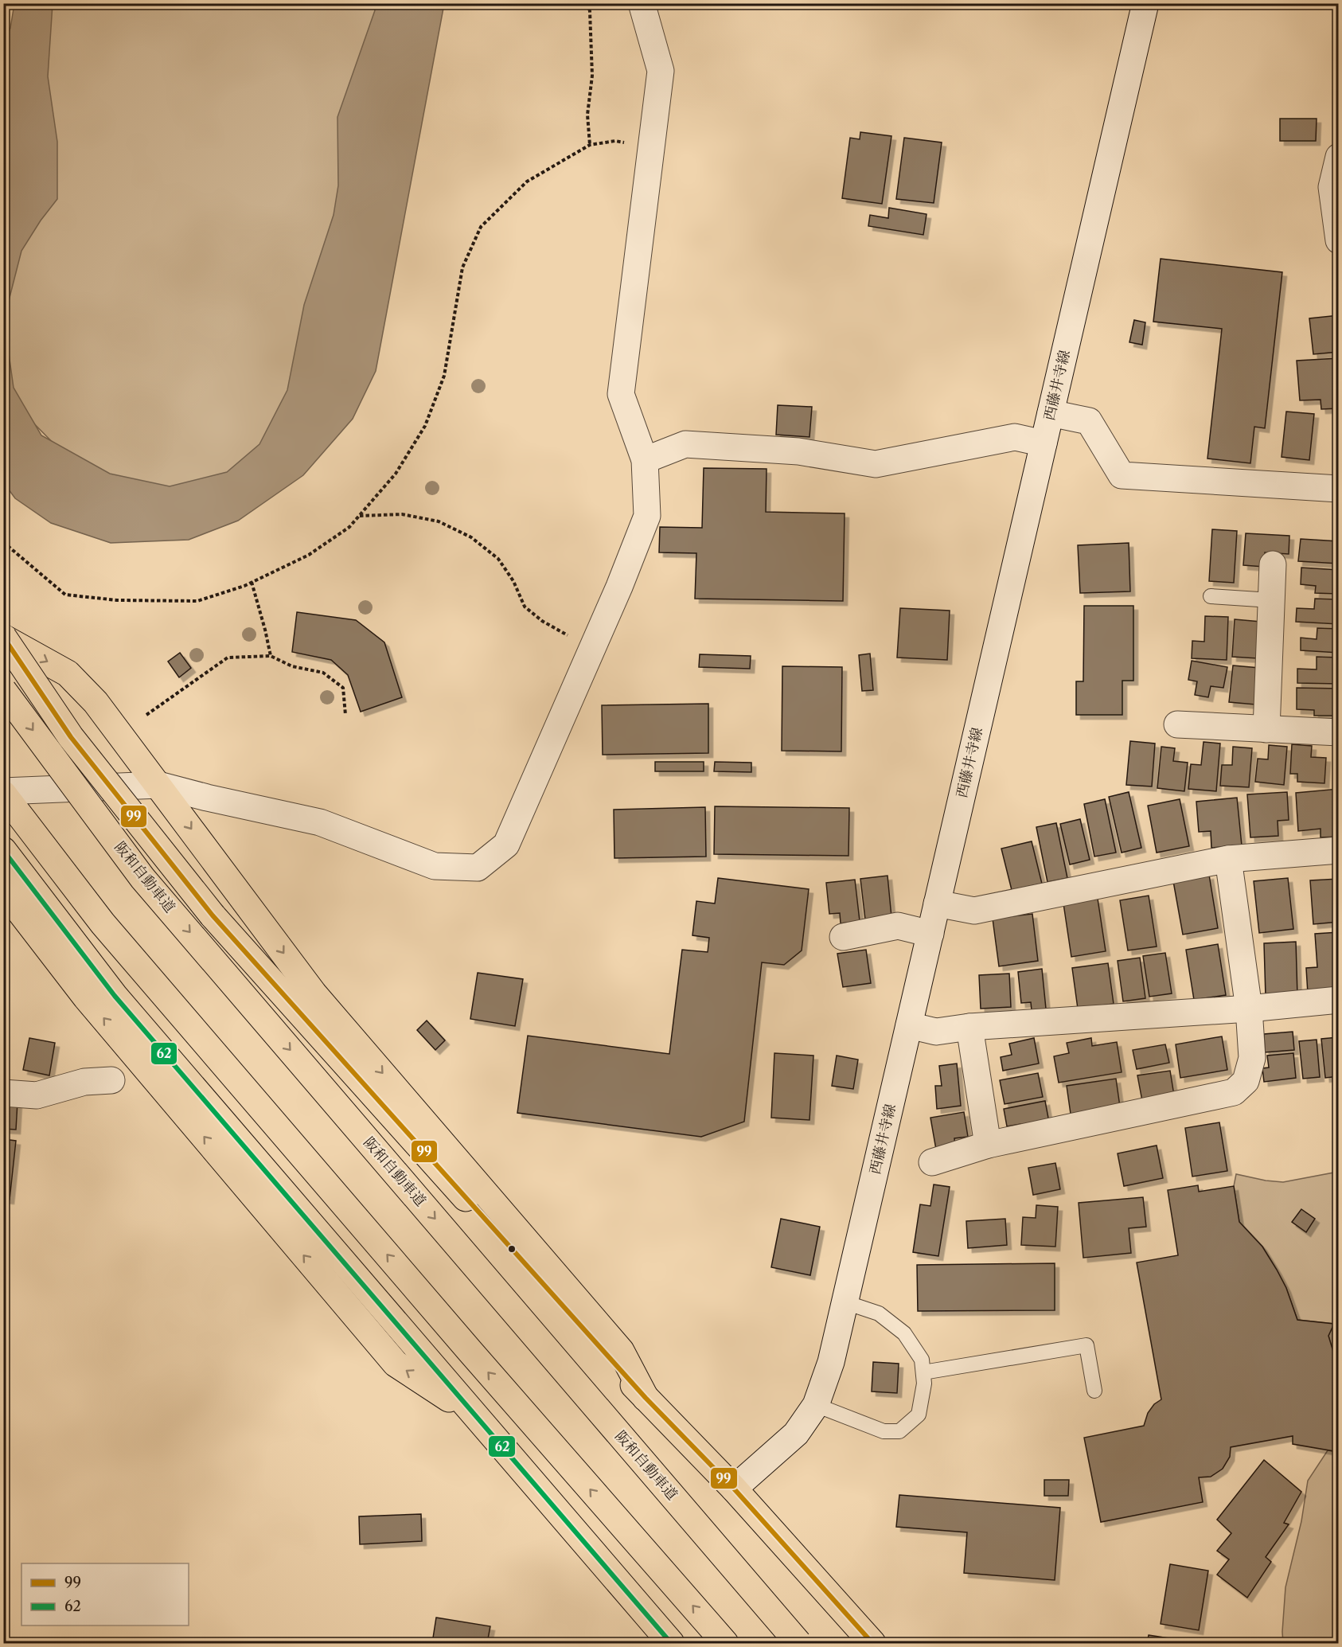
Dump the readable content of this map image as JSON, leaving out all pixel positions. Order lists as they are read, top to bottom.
{
  "streets": {
    "main road": ["阪和自動車道"],
    "street": ["西藤井寺線"]
  },
  "lines": ["transit line 99", "transit line 62"],
  "legend": ["99", "62"]
}
